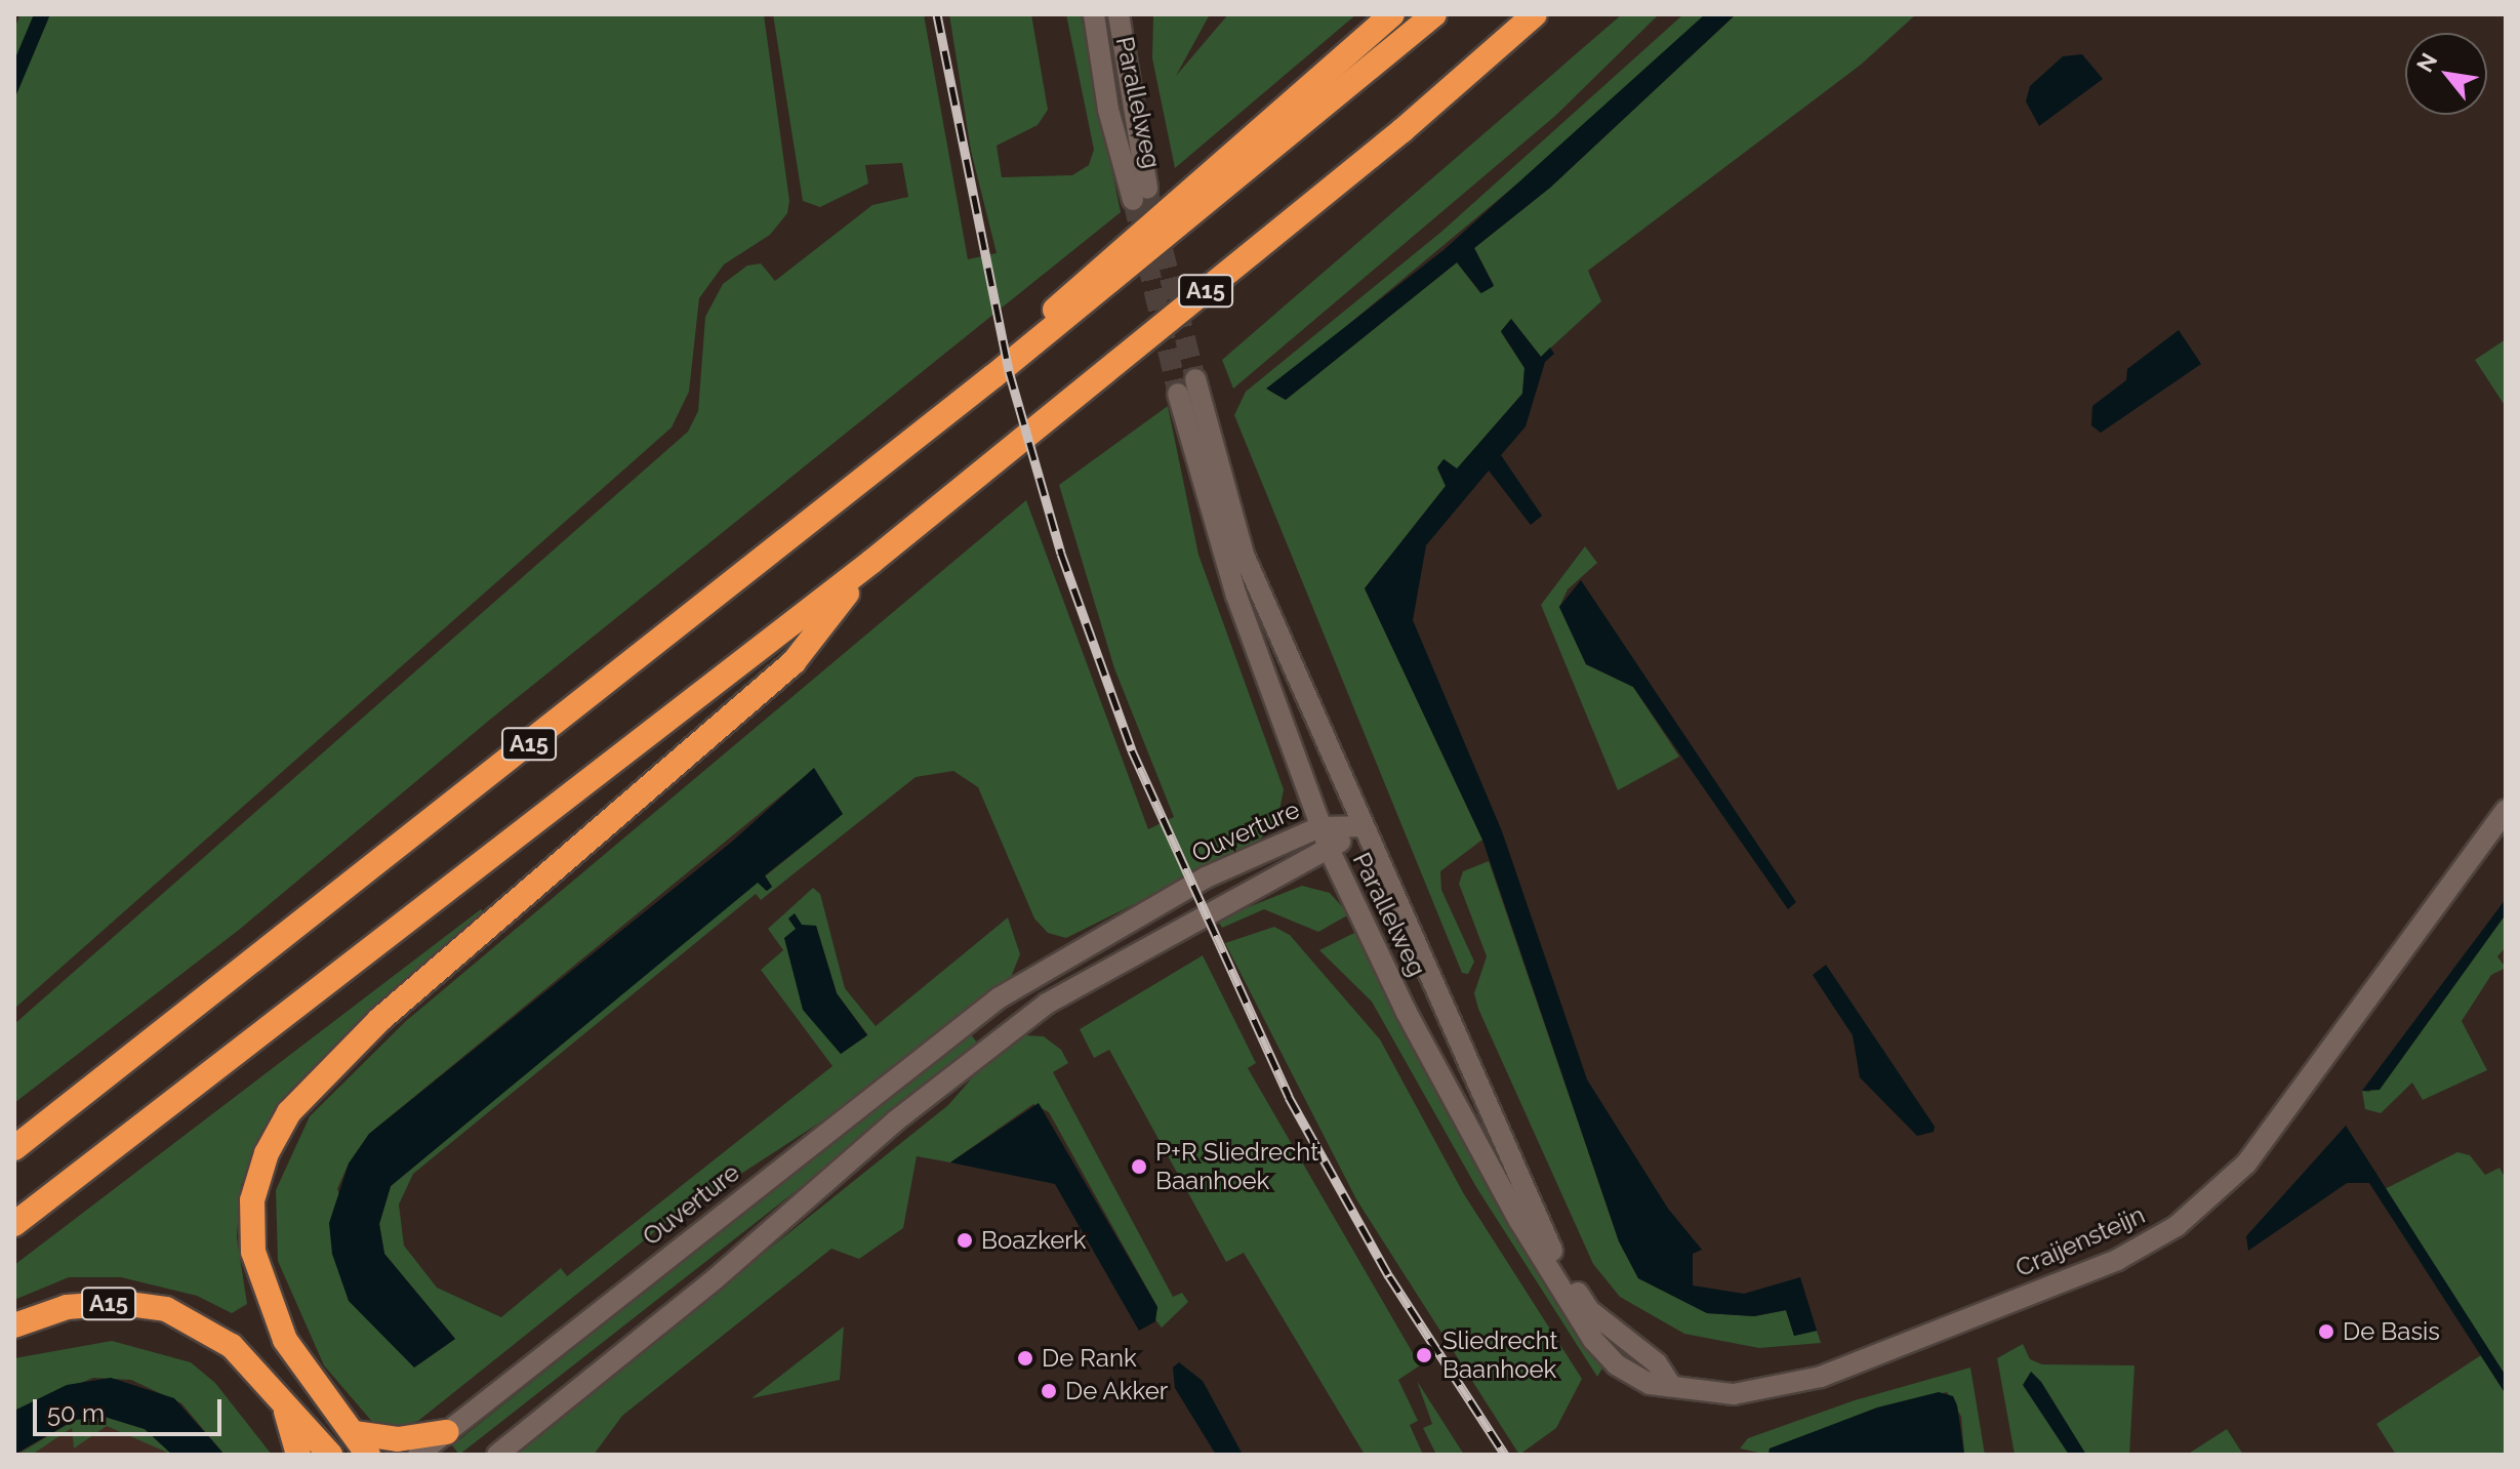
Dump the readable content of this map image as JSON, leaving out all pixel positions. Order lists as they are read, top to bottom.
{
  "streets": {
    "highway": ["A15"],
    "main road": ["Parallelweg", "Ouverture", "Craijensteijn"]
  },
  "crossings": [
    ["Parallelweg", "Ouverture"],
    ["Parallelweg", "Craijensteijn"],
    ["A15", "Ouverture"]
  ],
  "places": [
    "P+R Sliedrecht Baanhoek",
    "Boazkerk",
    "De Basis",
    "Sliedrecht Baanhoek",
    "De Rank",
    "De Akker"
  ],
  "scale_bar": "50 m",
  "north": "top left"
}
